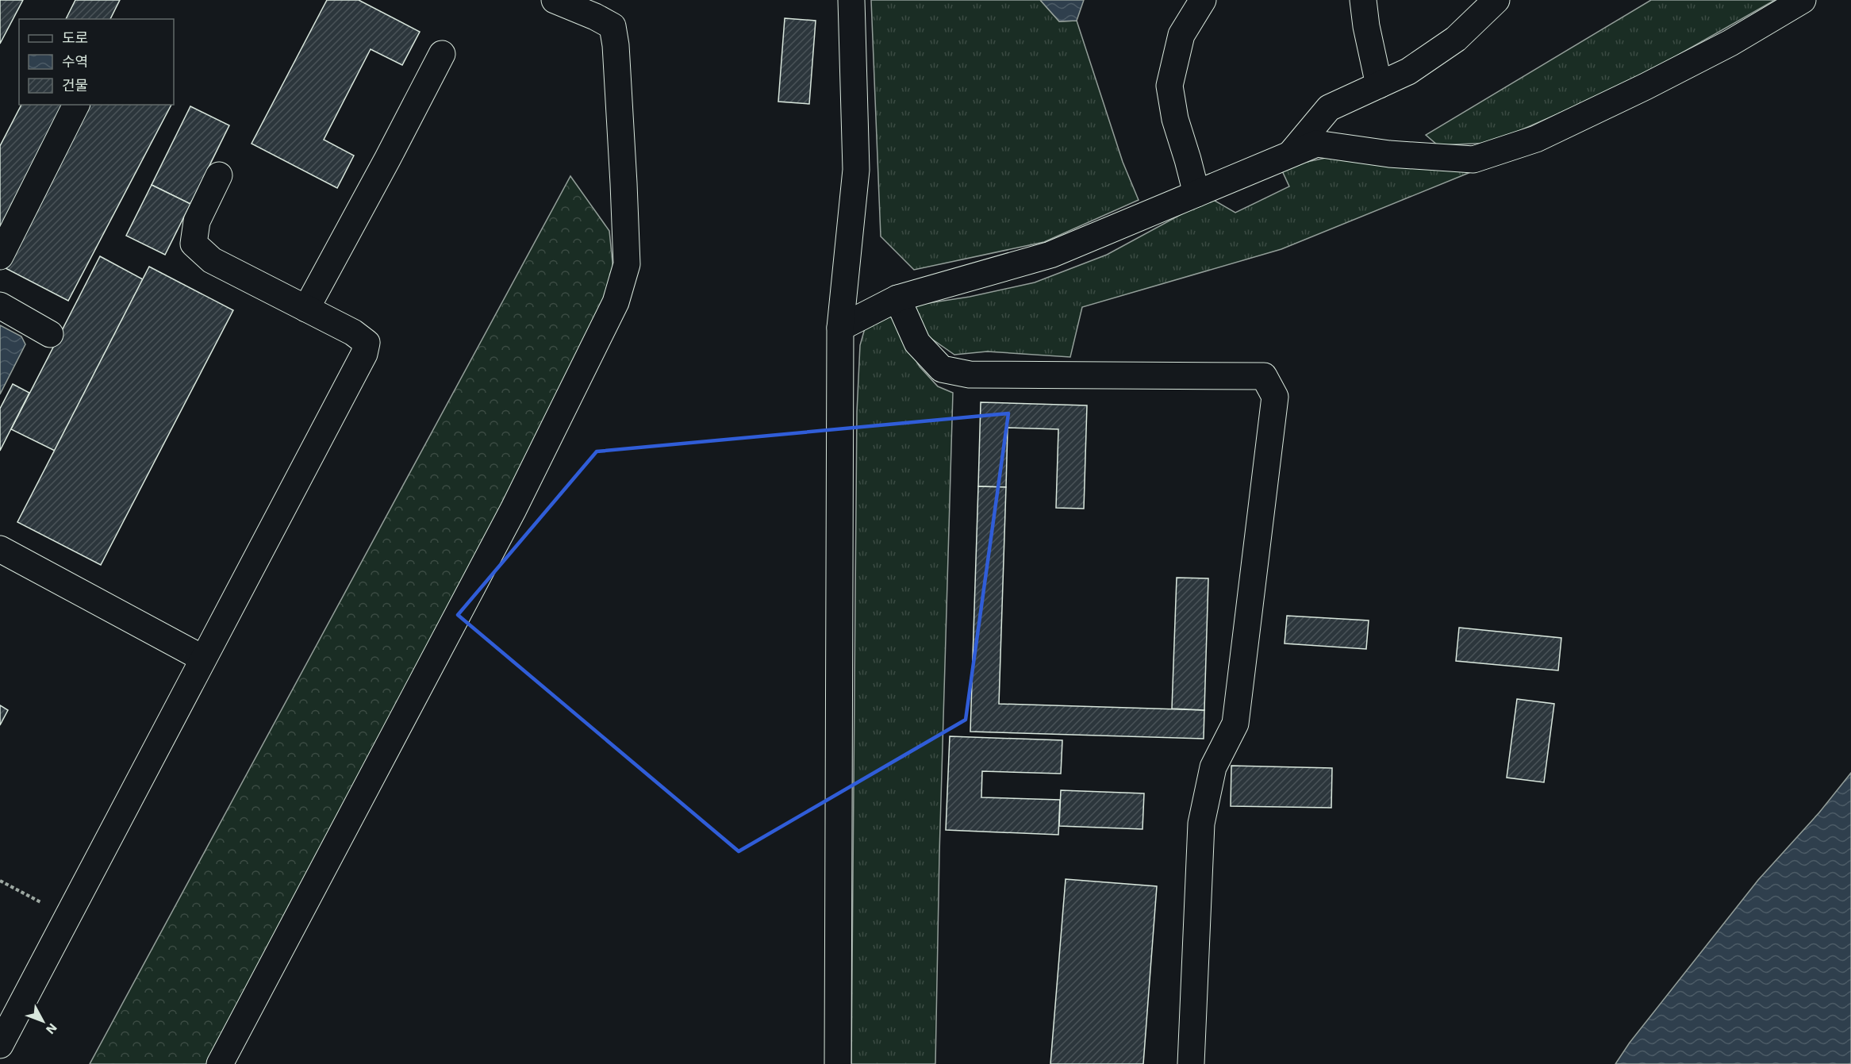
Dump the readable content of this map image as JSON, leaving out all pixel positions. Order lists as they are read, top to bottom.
{
  "legend": ["도로", "수역", "건물"],
  "north": "bottom right"
}
